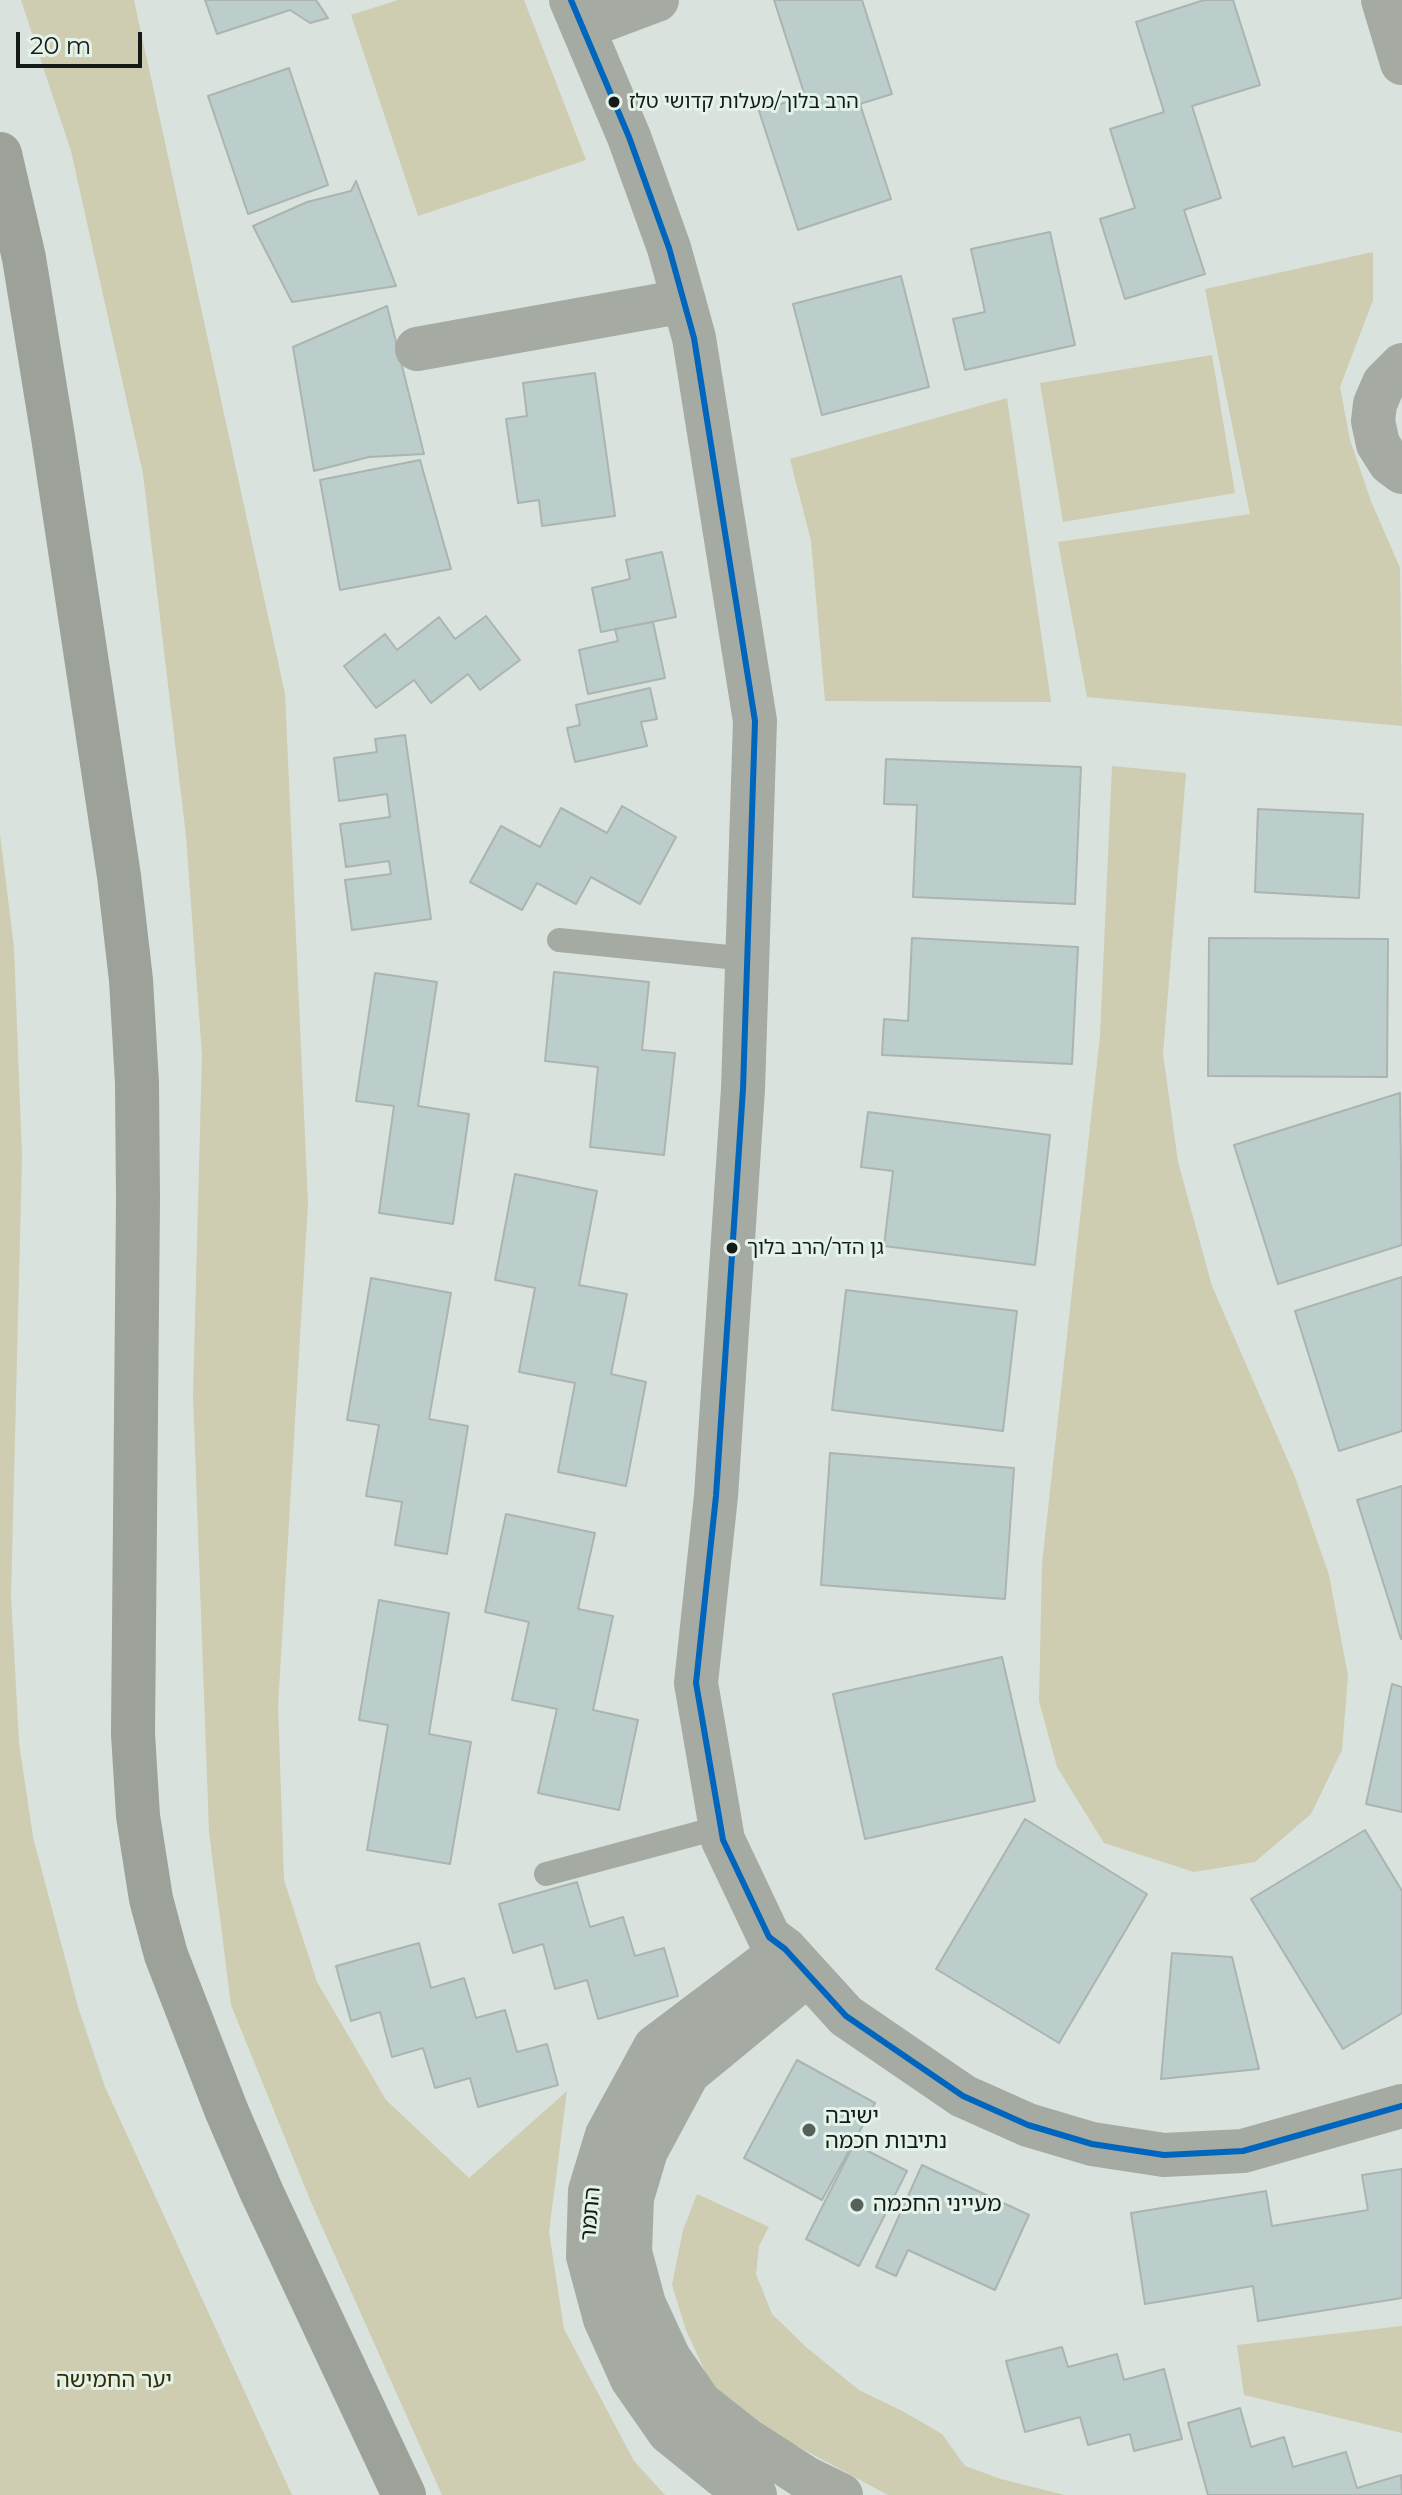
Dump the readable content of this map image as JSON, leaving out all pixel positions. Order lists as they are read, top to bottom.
{
  "streets": {
    "street": ["התמר"]
  },
  "parks": ["יער החמישה"],
  "places": [
    "הרב בלוך/מעלות קדושי טלז",
    "גן הדר/הרב בלוך",
    "ישיבה נתיבות חכמה",
    "מעייני החכמה"
  ],
  "scale_bar": "20 m"
}
